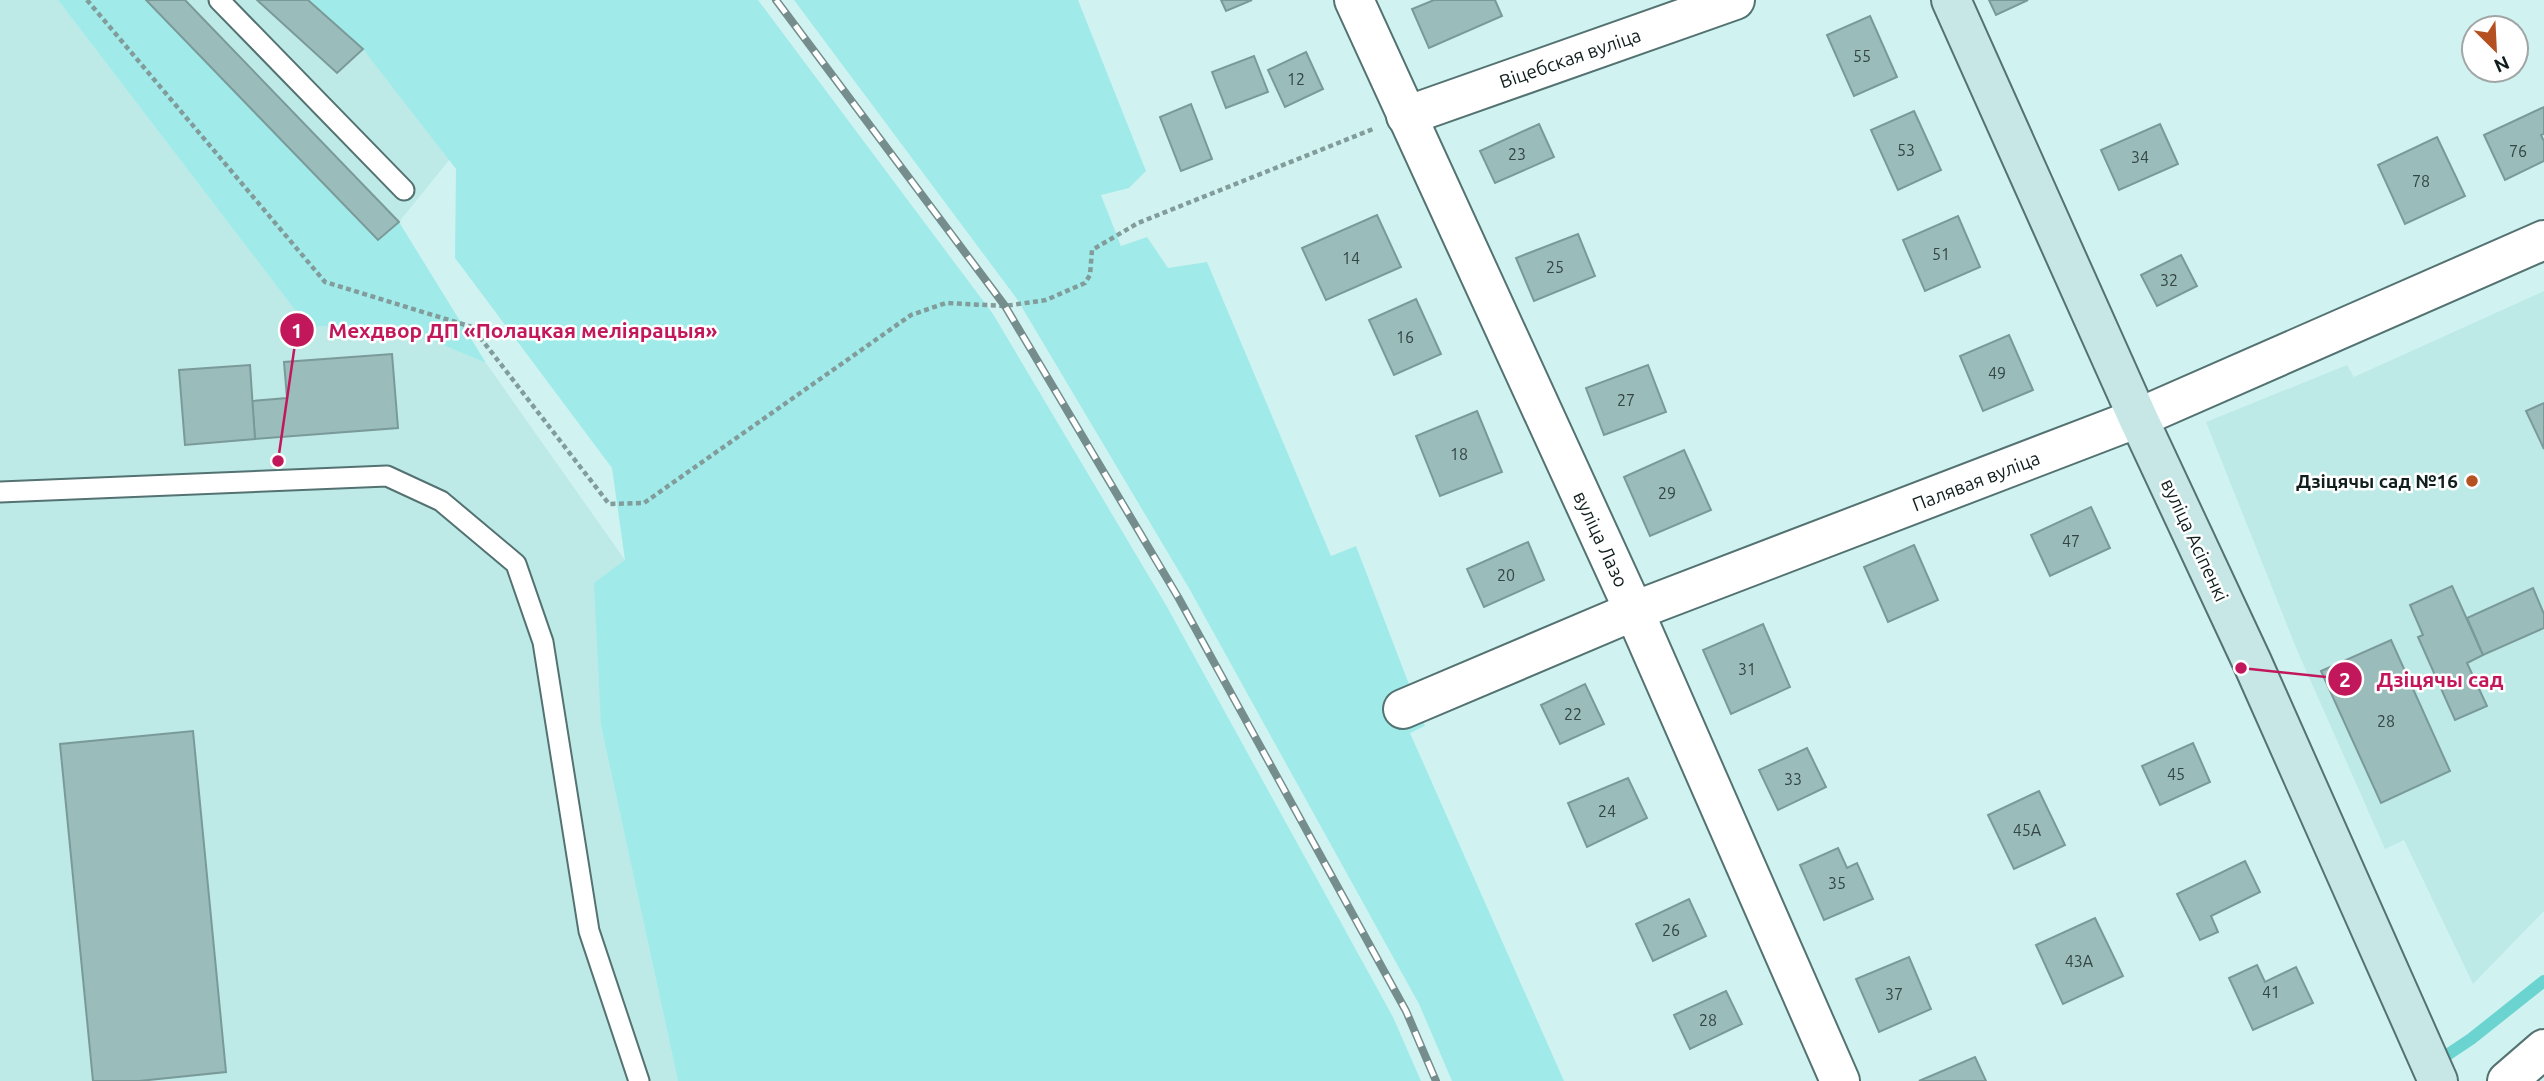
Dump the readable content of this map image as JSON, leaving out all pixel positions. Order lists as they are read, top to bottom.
{
  "streets": {
    "street": [
      "Віцебская вуліца",
      "Палявая вуліца",
      "вуліца Лазо",
      "вуліца Асіпенкі"
    ]
  },
  "crossings": [
    ["Віцебская вуліца", "вуліца Лазо"],
    ["Палявая вуліца", "вуліца Лазо"],
    ["Палявая вуліца", "вуліца Асіпенкі"]
  ],
  "places": ["Мехдвор ДП «Полацкая меліярацыя»", "Дзіцячы сад №16", "Дзіцячы сад"],
  "house_numbers": [
    "55",
    "12",
    "53",
    "76",
    "23",
    "34",
    "78",
    "51",
    "14",
    "25",
    "32",
    "16",
    "49",
    "27",
    "18",
    "29",
    "47",
    "20",
    "31",
    "22",
    "28",
    "45",
    "33",
    "24",
    "45А",
    "35",
    "26",
    "43А",
    "41",
    "37",
    "28"
  ],
  "north": "bottom right"
}
